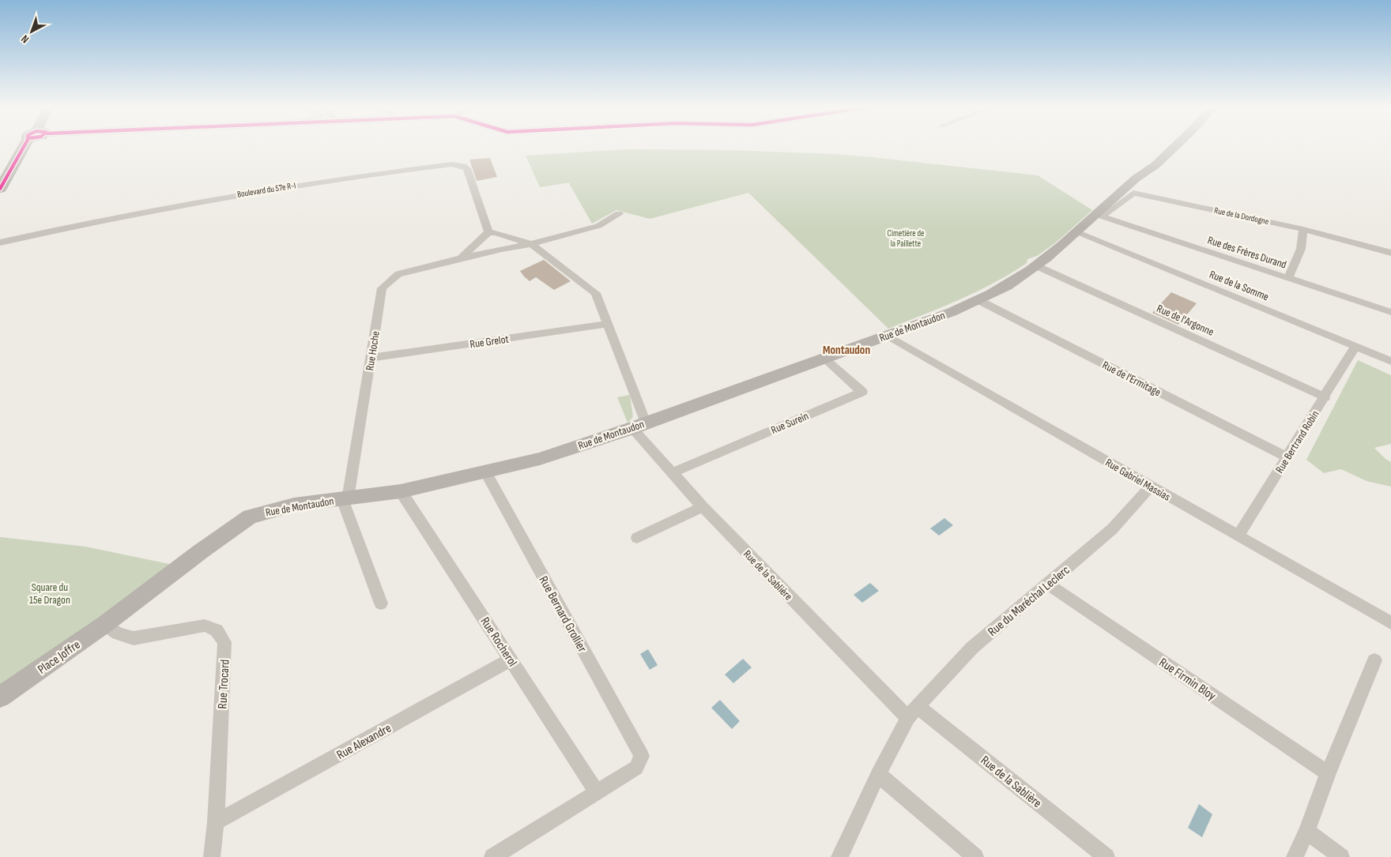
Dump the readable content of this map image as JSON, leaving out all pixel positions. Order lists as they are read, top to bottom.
{
  "streets": {
    "main road": ["Rue de Montaudon", "Place Joffre"],
    "street": [
      "Boulevard du 57e R-I",
      "Rue de la Dordogne",
      "Rue des Frères Durand",
      "Rue de la Somme",
      "Rue de l'Argonne",
      "Rue Grelot",
      "Rue Hoche",
      "Rue de l'Ermitage",
      "Rue Surein",
      "Rue Bertrand Robin",
      "Rue Gabriel Massias",
      "Rue de la Sablière",
      "Rue du Maréchal Leclerc",
      "Rue Bernard Grollier",
      "Rue Rocherol",
      "Rue Firmin Bloy",
      "Rue Trocard",
      "Rue Alexandre"
    ]
  },
  "crossings": [
    ["Rue de la Dordogne", "Rue de Montaudon"],
    ["Rue des Frères Durand", "Rue de Montaudon"],
    ["Rue de la Somme", "Rue de Montaudon"],
    ["Rue de la Somme", "Rue Bertrand Robin"],
    ["Rue de l'Argonne", "Rue de Montaudon"],
    ["Rue de l'Argonne", "Rue Bertrand Robin"],
    ["Rue de Montaudon", "Rue Hoche"],
    ["Rue de Montaudon", "Rue de l'Ermitage"],
    ["Rue de Montaudon", "Rue Surein"],
    ["Rue de Montaudon", "Rue Gabriel Massias"],
    ["Rue de Montaudon", "Rue de la Sablière"],
    ["Rue de Montaudon", "Rue Bernard Grollier"],
    ["Rue de Montaudon", "Rue Rocherol"],
    ["Rue de Montaudon", "Place Joffre"],
    ["Rue de Montaudon", "Rue Trocard"],
    ["Rue Grelot", "Rue Hoche"],
    ["Rue Grelot", "Rue de la Sablière"],
    ["Rue Hoche", "Rue de la Sablière"],
    ["Rue de l'Ermitage", "Rue Bertrand Robin"],
    ["Rue Surein", "Rue de la Sablière"],
    ["Rue Bertrand Robin", "Rue Gabriel Massias"],
    ["Rue Gabriel Massias", "Rue du Maréchal Leclerc"],
    ["Rue de la Sablière", "Rue du Maréchal Leclerc"],
    ["Rue du Maréchal Leclerc", "Rue Firmin Bloy"],
    ["Rue Bernard Grollier", "Rue Rocherol"],
    ["Rue Rocherol", "Rue Alexandre"],
    ["Rue Trocard", "Rue Alexandre"]
  ],
  "districts": ["Montaudon"],
  "parks": ["Cimetière de la Paillette", "Square du 15e Dragon"],
  "north": "bottom left"
}
